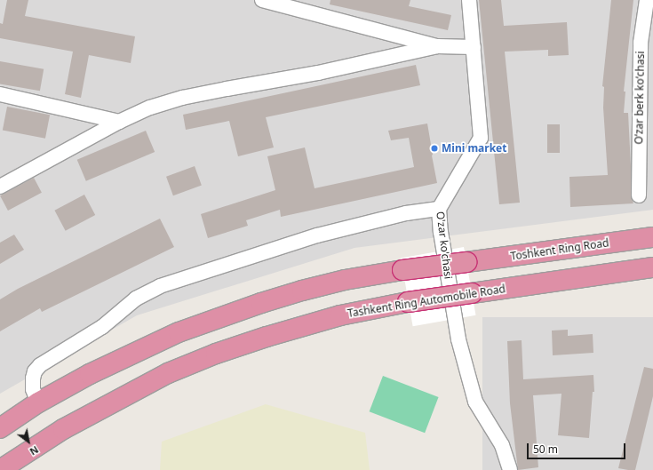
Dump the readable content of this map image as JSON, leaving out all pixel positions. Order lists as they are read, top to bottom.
{
  "streets": {
    "highway": ["Toshkent Ring Road", "Tashkent Ring Automobile Road"],
    "street": ["Oʻzar berk koʻchasi", "O'zar ko'chasi"]
  },
  "places": ["Mini market"],
  "scale_bar": "50 m",
  "north": "bottom right"
}
